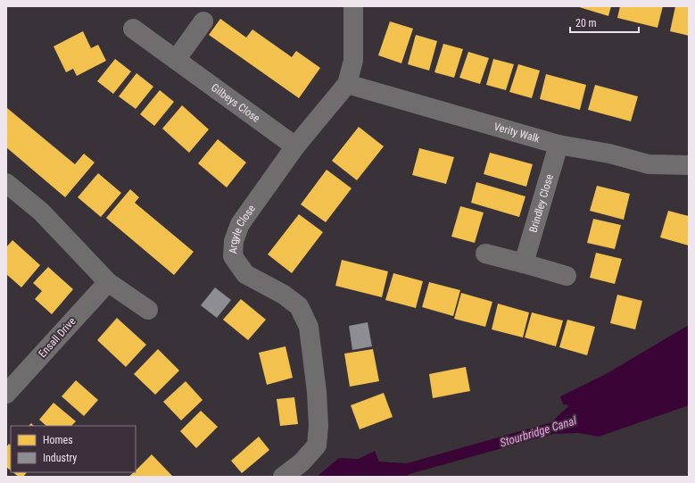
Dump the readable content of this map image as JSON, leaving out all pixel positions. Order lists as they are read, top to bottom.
{
  "streets": {
    "street": [
      "Gilbeys Close",
      "Verity Walk",
      "Brindley Close",
      "Argyle Close",
      "Ensall Drive"
    ]
  },
  "crossings": [
    ["Gilbeys Close", "Argyle Close"],
    ["Verity Walk", "Brindley Close"],
    ["Verity Walk", "Argyle Close"]
  ],
  "water": ["Stourbridge Canal"],
  "legend": ["Homes", "Industry"],
  "scale_bar": "20 m"
}
